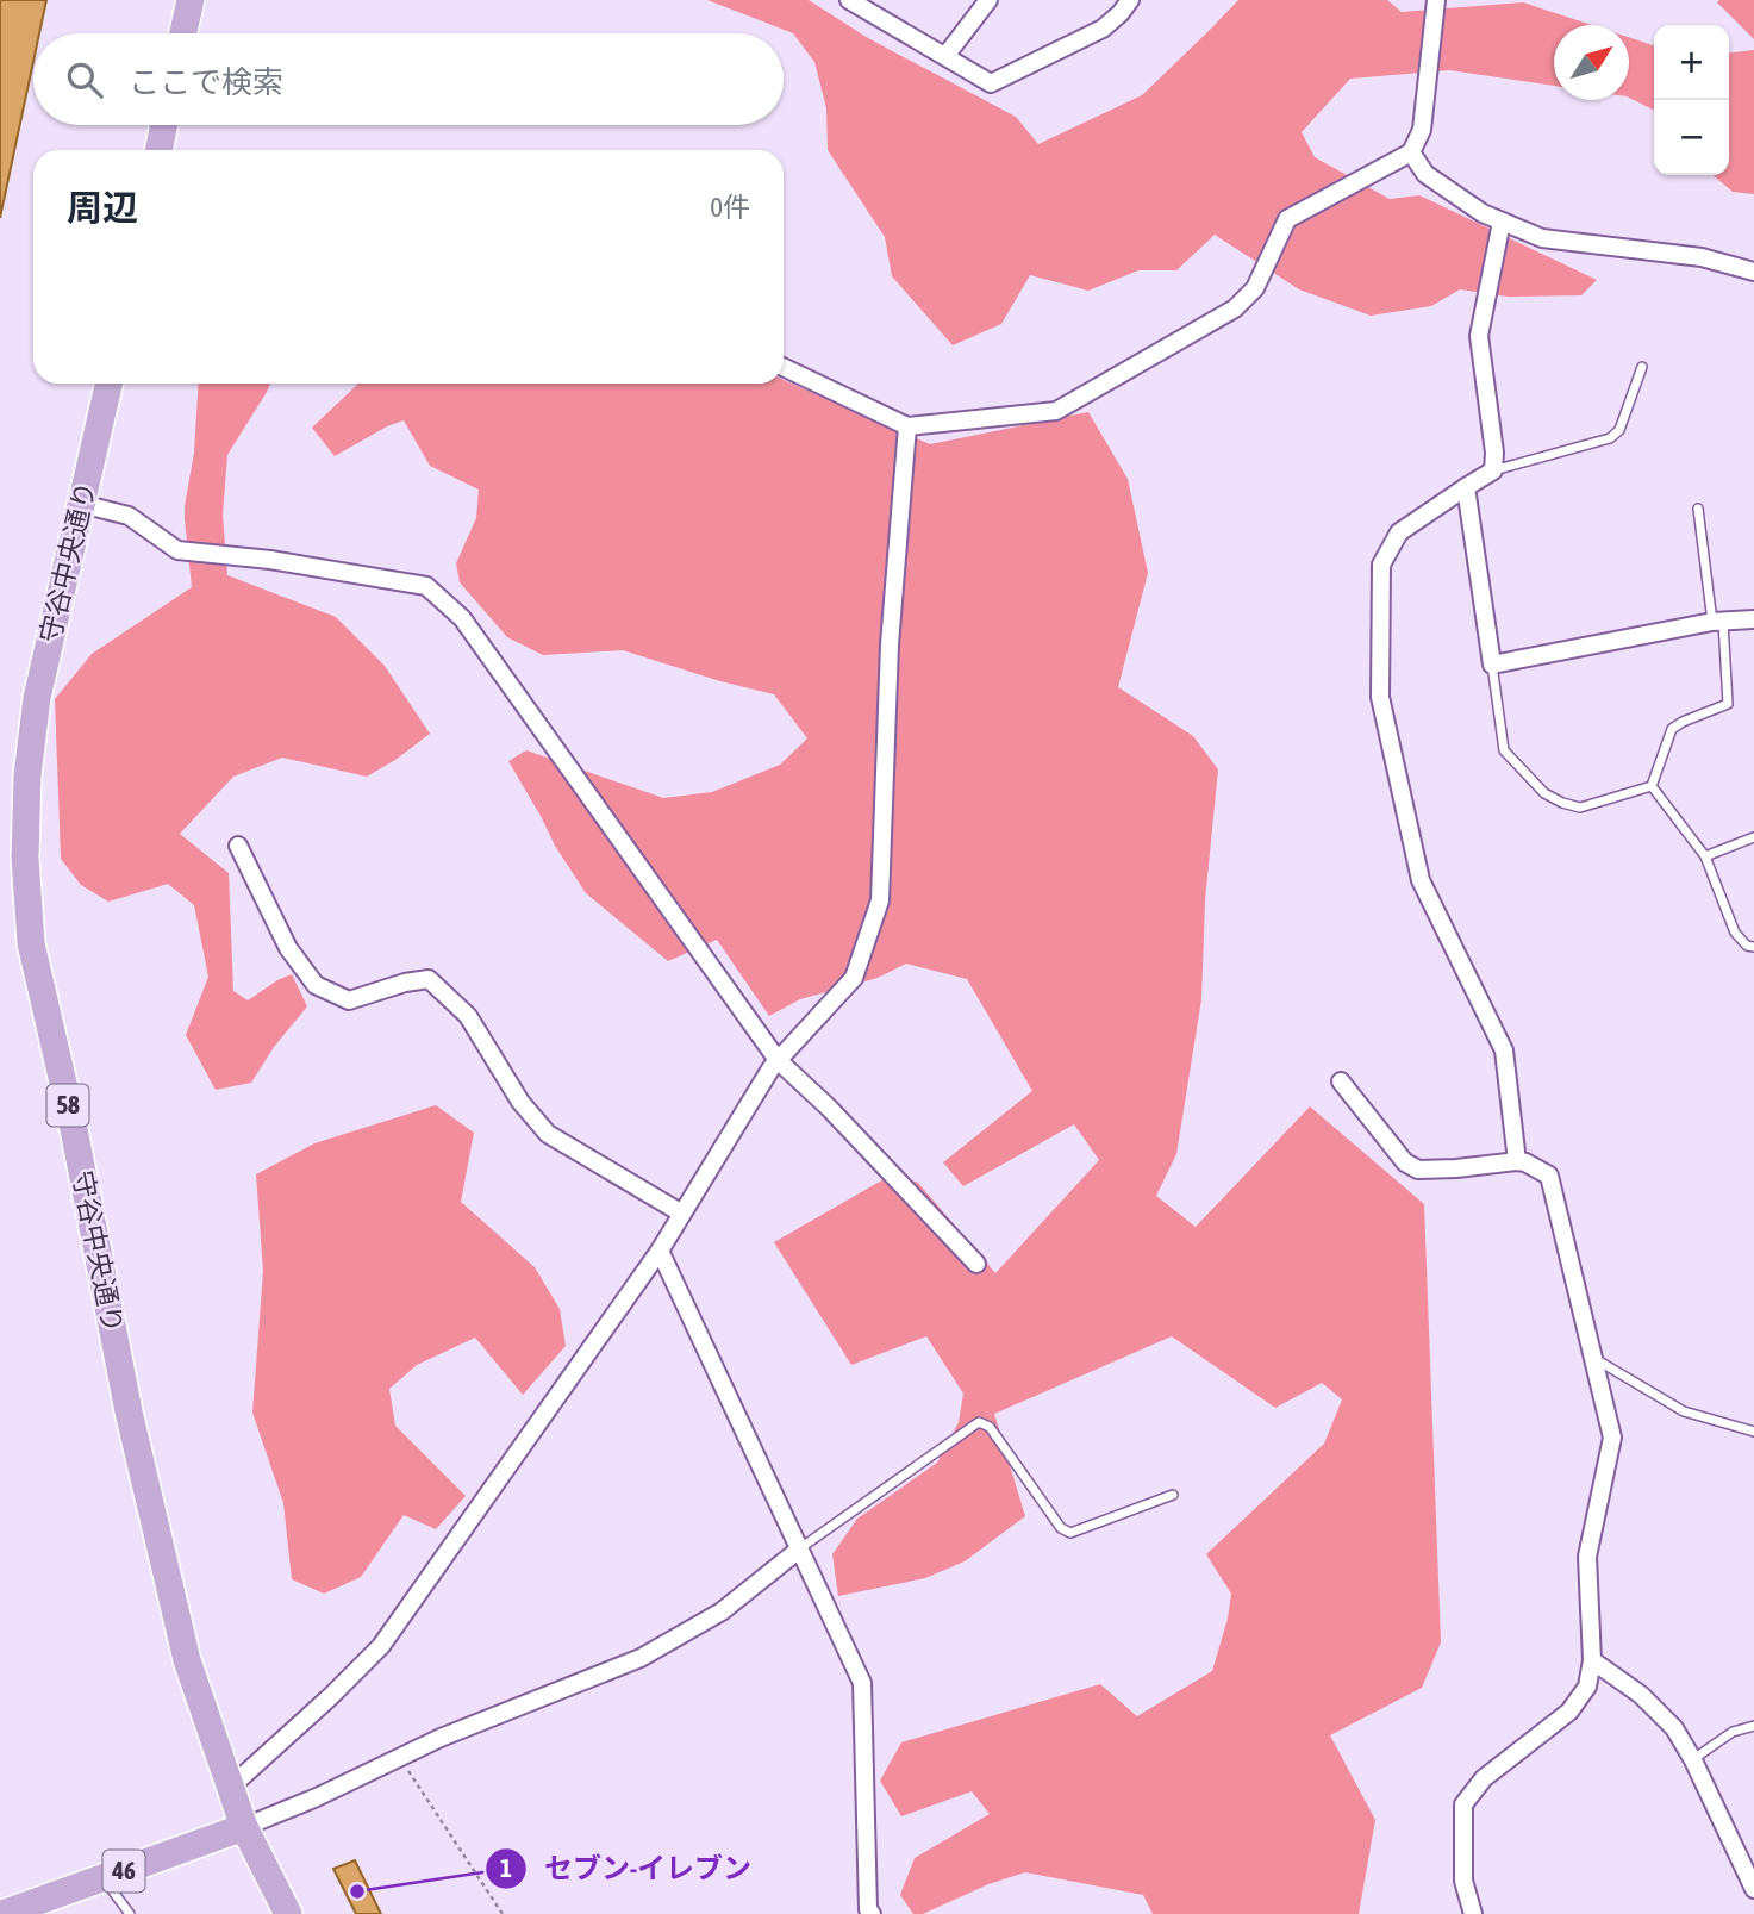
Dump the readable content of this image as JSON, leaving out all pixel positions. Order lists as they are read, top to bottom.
{
  "streets": {
    "main road": ["守谷中央通り", "58", "46"]
  },
  "crossings": [
    ["守谷中央通り", "46"]
  ],
  "places": ["セブン-イレブン"],
  "north": "top right",
  "page": {
    "map_buttons": ["+", "−"],
    "search": "ここで検索",
    "heading": ["周辺", "0件"]
  }
}
